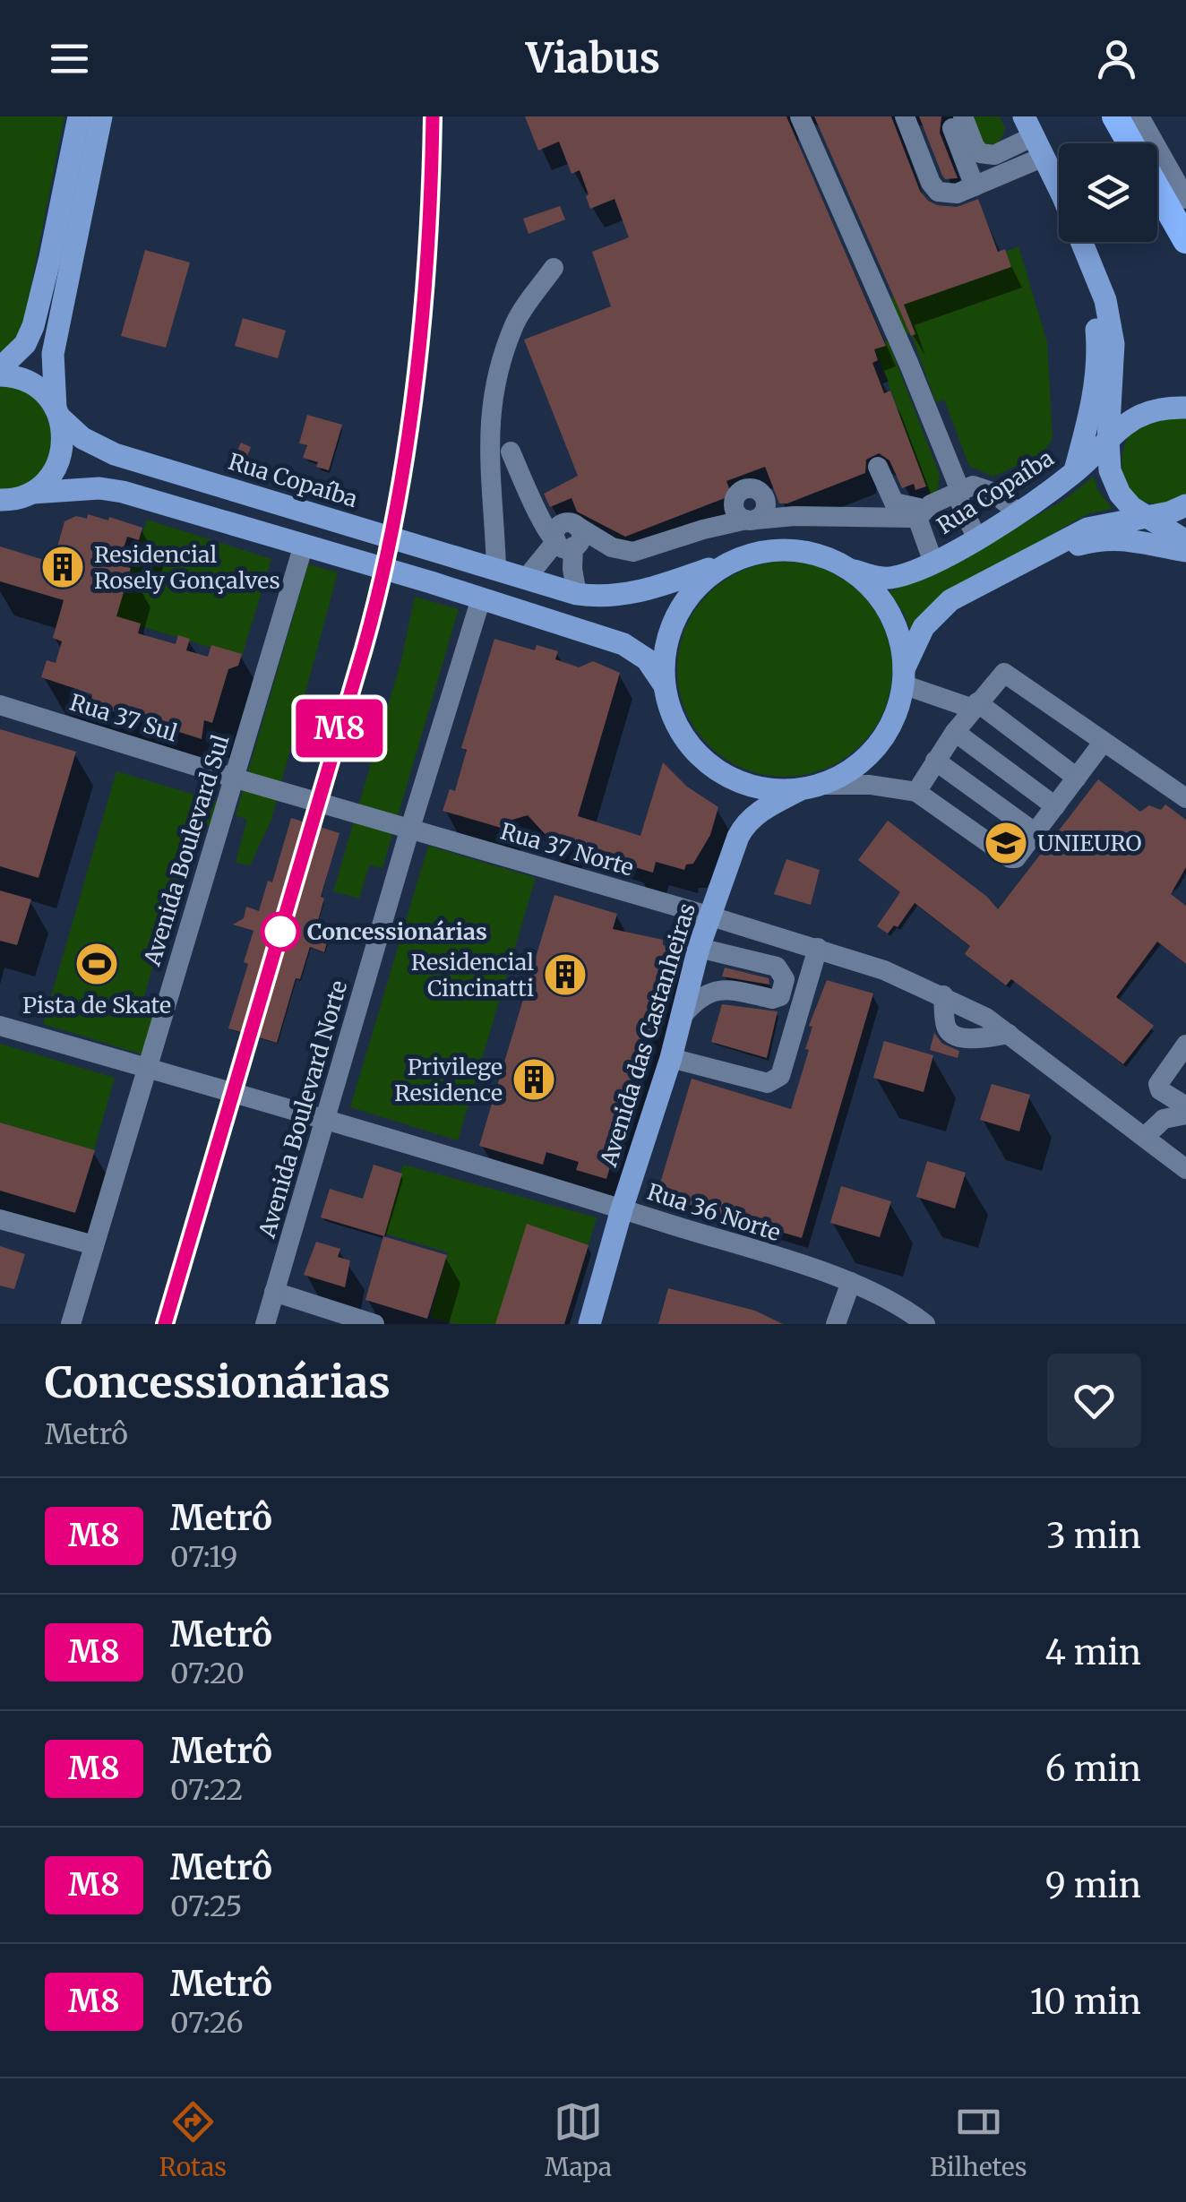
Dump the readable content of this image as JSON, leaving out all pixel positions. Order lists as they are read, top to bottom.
{
  "streets": {
    "main road": ["Rua Copaíba", "Avenida das Castanheiras"],
    "street": [
      "Rua 37 Sul",
      "Rua 37 Norte",
      "Avenida Boulevard Sul",
      "Avenida Boulevard Norte",
      "Rua 36 Norte"
    ]
  },
  "crossings": [
    ["Rua Copaíba", "Avenida das Castanheiras"],
    ["Rua 37 Sul", "Rua 37 Norte"],
    ["Rua 37 Sul", "Avenida Boulevard Sul"],
    ["Rua 37 Norte", "Avenida das Castanheiras"],
    ["Rua 37 Norte", "Avenida Boulevard Norte"],
    ["Avenida Boulevard Sul", "Rua 36 Norte"],
    ["Avenida das Castanheiras", "Rua 36 Norte"],
    ["Avenida Boulevard Norte", "Rua 36 Norte"]
  ],
  "places": {
    "building": ["Residencial Rosely Gonçalves", "Residencial Cincinatti", "Privilege Residence"],
    "school or university": ["UNIEURO"],
    "other": ["Concessionárias"],
    "sports": ["Pista de Skate"]
  },
  "lines": ["metro line M8"],
  "page": {
    "header": "Viabus",
    "on_map": "M8",
    "heading": ["Concessionárias", "Metrô"],
    "list": [
      {
        "mark": "M8",
        "name": "Metrô",
        "note": "07:19",
        "value": "3 min"
      },
      {
        "mark": "M8",
        "name": "Metrô",
        "note": "07:20",
        "value": "4 min"
      },
      {
        "mark": "M8",
        "name": "Metrô",
        "note": "07:22",
        "value": "6 min"
      },
      {
        "mark": "M8",
        "name": "Metrô",
        "note": "07:25",
        "value": "9 min"
      },
      {
        "mark": "M8",
        "name": "Metrô",
        "note": "07:26",
        "value": "10 min"
      }
    ],
    "tabs": ["Rotas", "Mapa", "Bilhetes"]
  }
}
